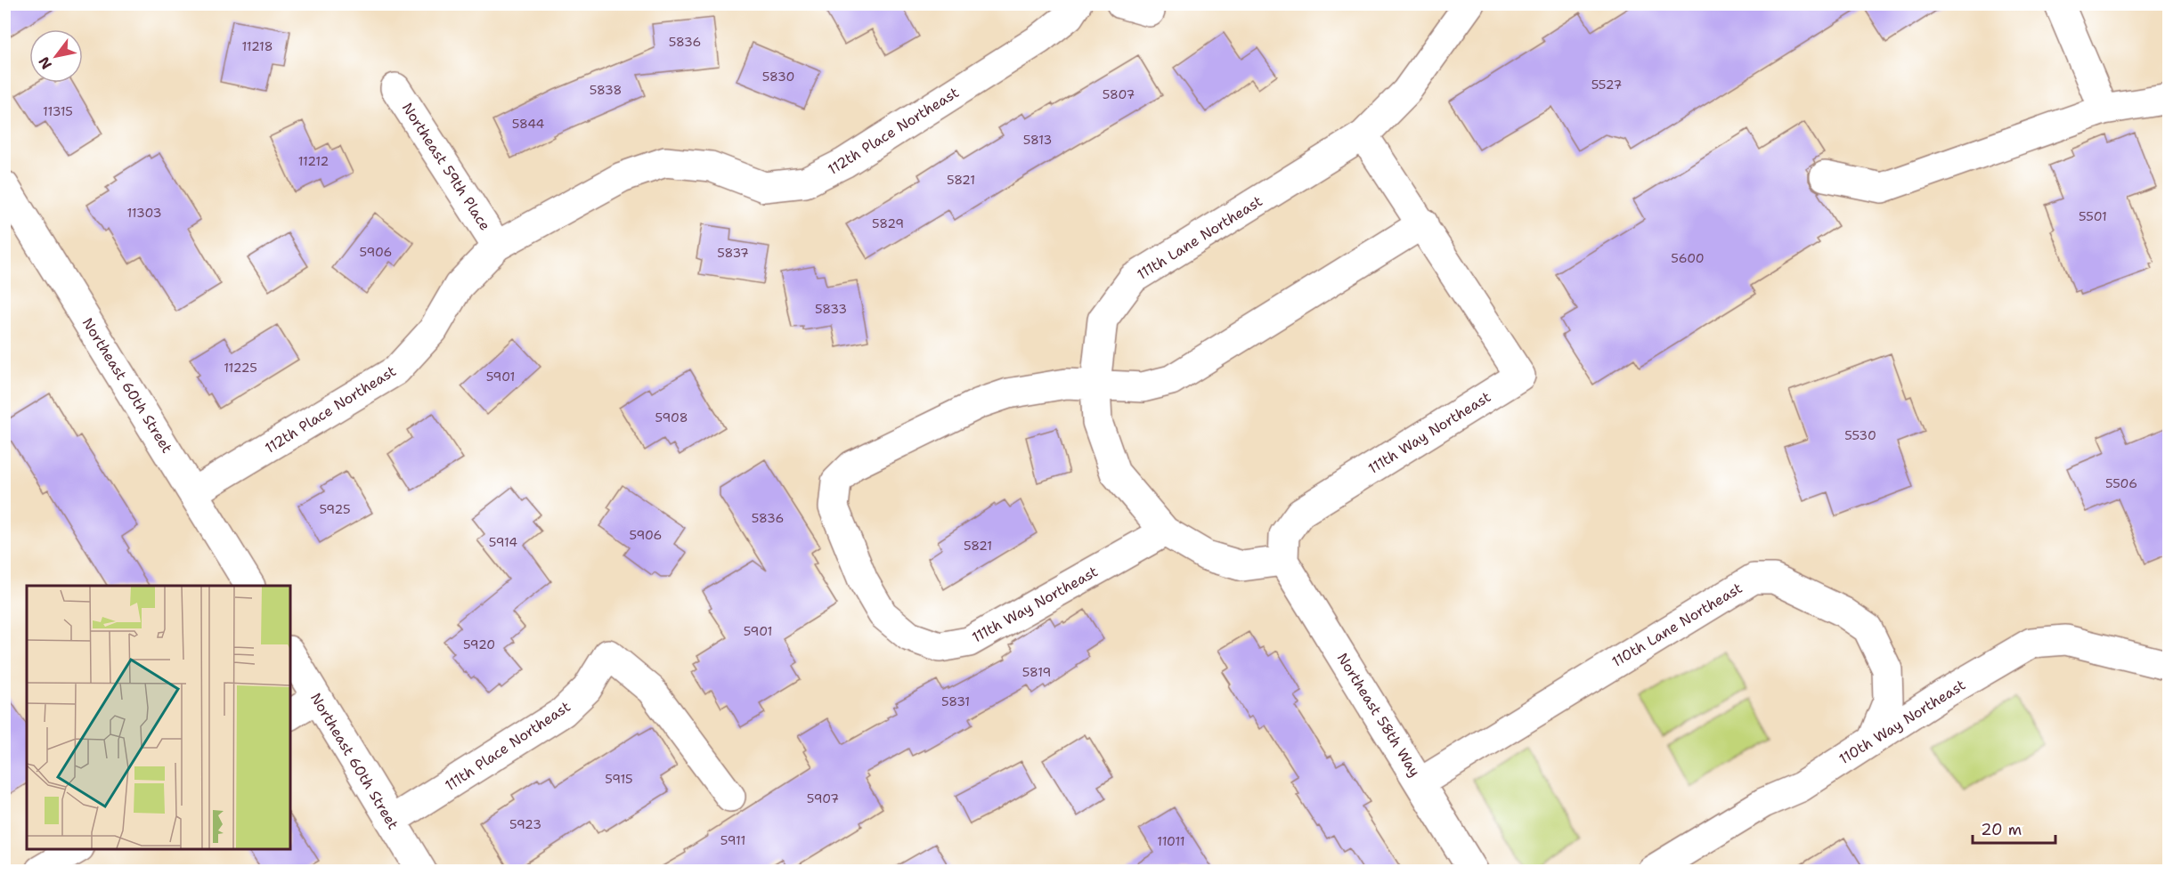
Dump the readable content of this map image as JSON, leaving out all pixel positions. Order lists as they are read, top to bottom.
{
  "streets": {
    "street": [
      "112th Place Northeast",
      "Northeast 59th Place",
      "111th Lane Northeast",
      "Northeast 60th Street",
      "111th Way Northeast",
      "110th Lane Northeast",
      "Northeast 58th Way",
      "110th Way Northeast",
      "111th Place Northeast"
    ]
  },
  "crossings": [
    ["112th Place Northeast", "Northeast 59th Place"],
    ["112th Place Northeast", "Northeast 60th Street"],
    ["111th Lane Northeast", "111th Way Northeast"],
    ["Northeast 60th Street", "111th Place Northeast"],
    ["111th Way Northeast", "Northeast 58th Way"],
    ["110th Lane Northeast", "Northeast 58th Way"],
    ["110th Lane Northeast", "110th Way Northeast"]
  ],
  "house_numbers": [
    "5836",
    "11218",
    "5830",
    "5527",
    "5838",
    "5807",
    "11315",
    "5844",
    "5813",
    "11212",
    "5821",
    "11303",
    "5501",
    "5829",
    "5906",
    "5837",
    "5600",
    "5833",
    "11225",
    "5901",
    "5908",
    "5530",
    "5506",
    "5925",
    "5836",
    "5906",
    "5914",
    "5821",
    "5901",
    "5920",
    "5819",
    "5831",
    "5915",
    "5907",
    "5923",
    "5911",
    "11011"
  ],
  "scale_bar": "20 m",
  "north": "bottom left"
}
